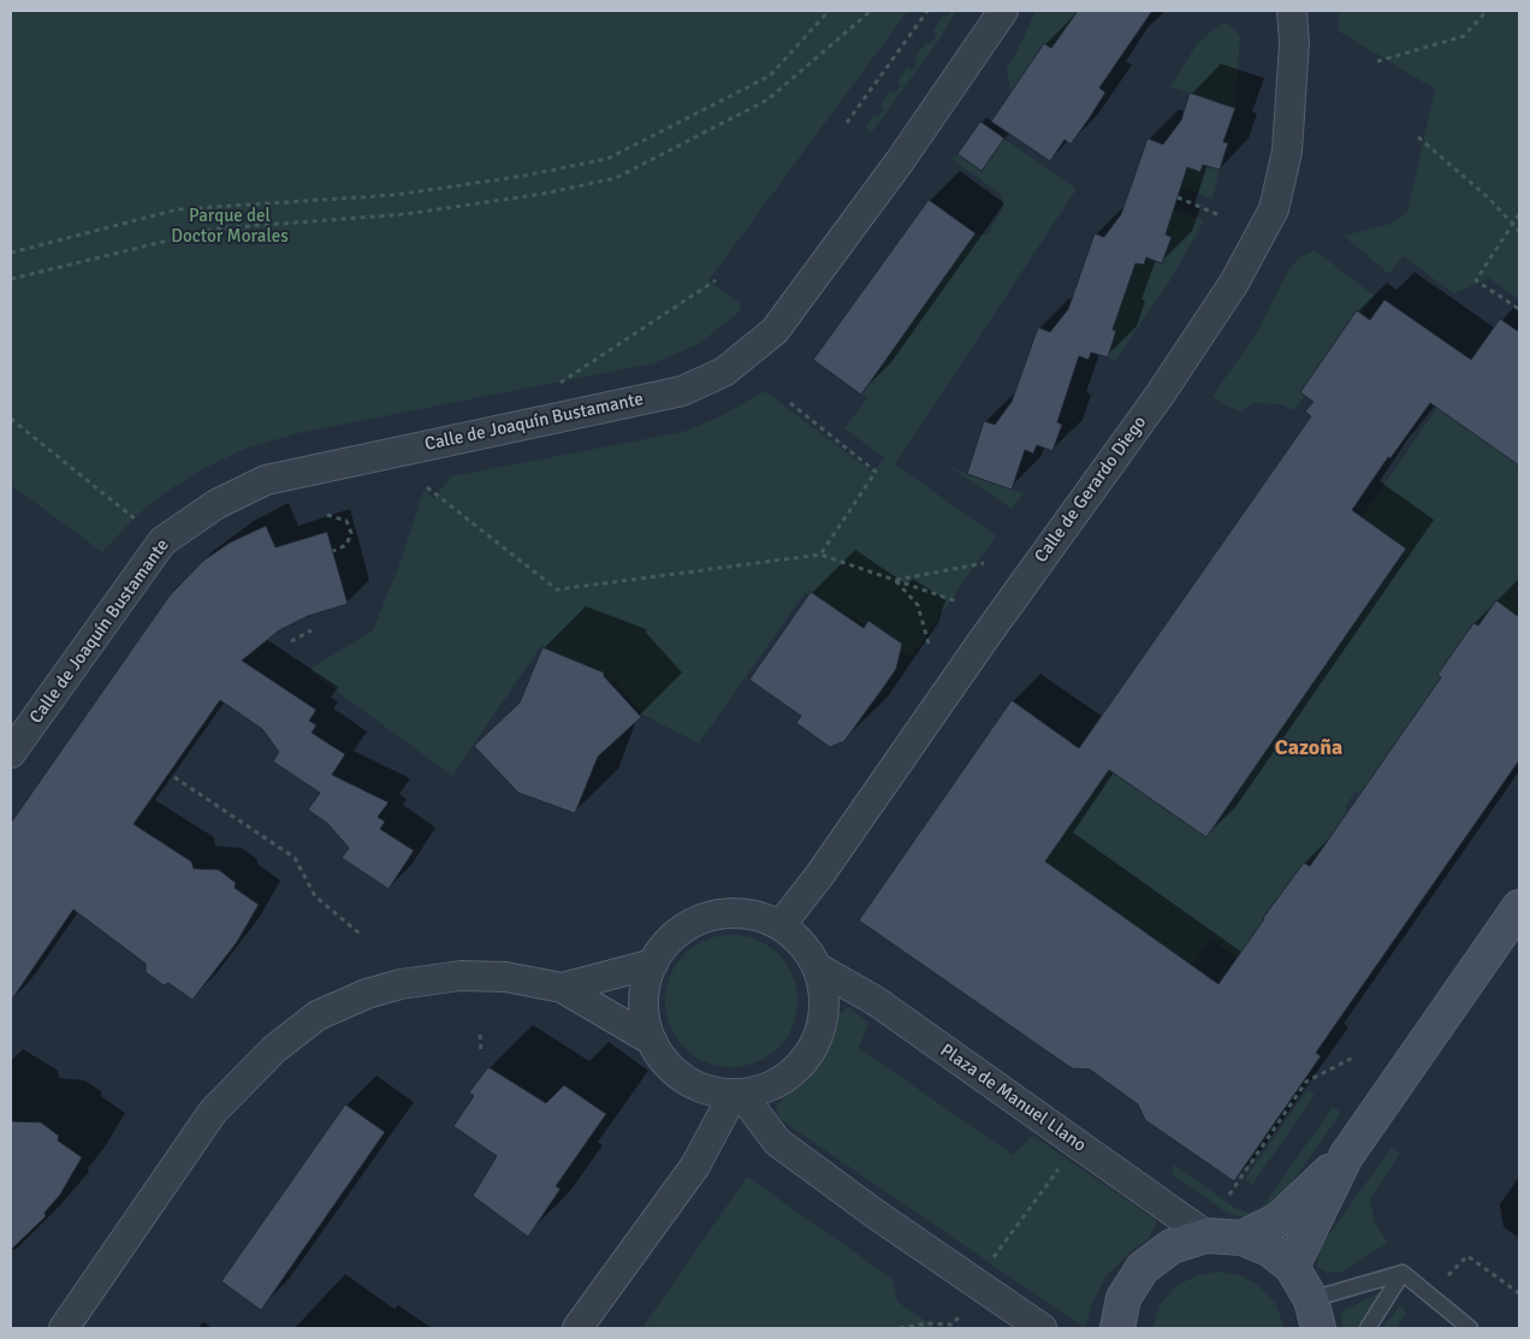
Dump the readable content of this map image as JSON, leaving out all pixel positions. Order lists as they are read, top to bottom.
{
  "streets": {
    "street": ["Calle de Joaquín Bustamante", "Calle de Gerardo Diego", "Plaza de Manuel Llano"]
  },
  "crossings": [
    ["Calle de Gerardo Diego", "Plaza de Manuel Llano"]
  ],
  "districts": ["Cazoña"],
  "parks": ["Parque del Doctor Morales"]
}
